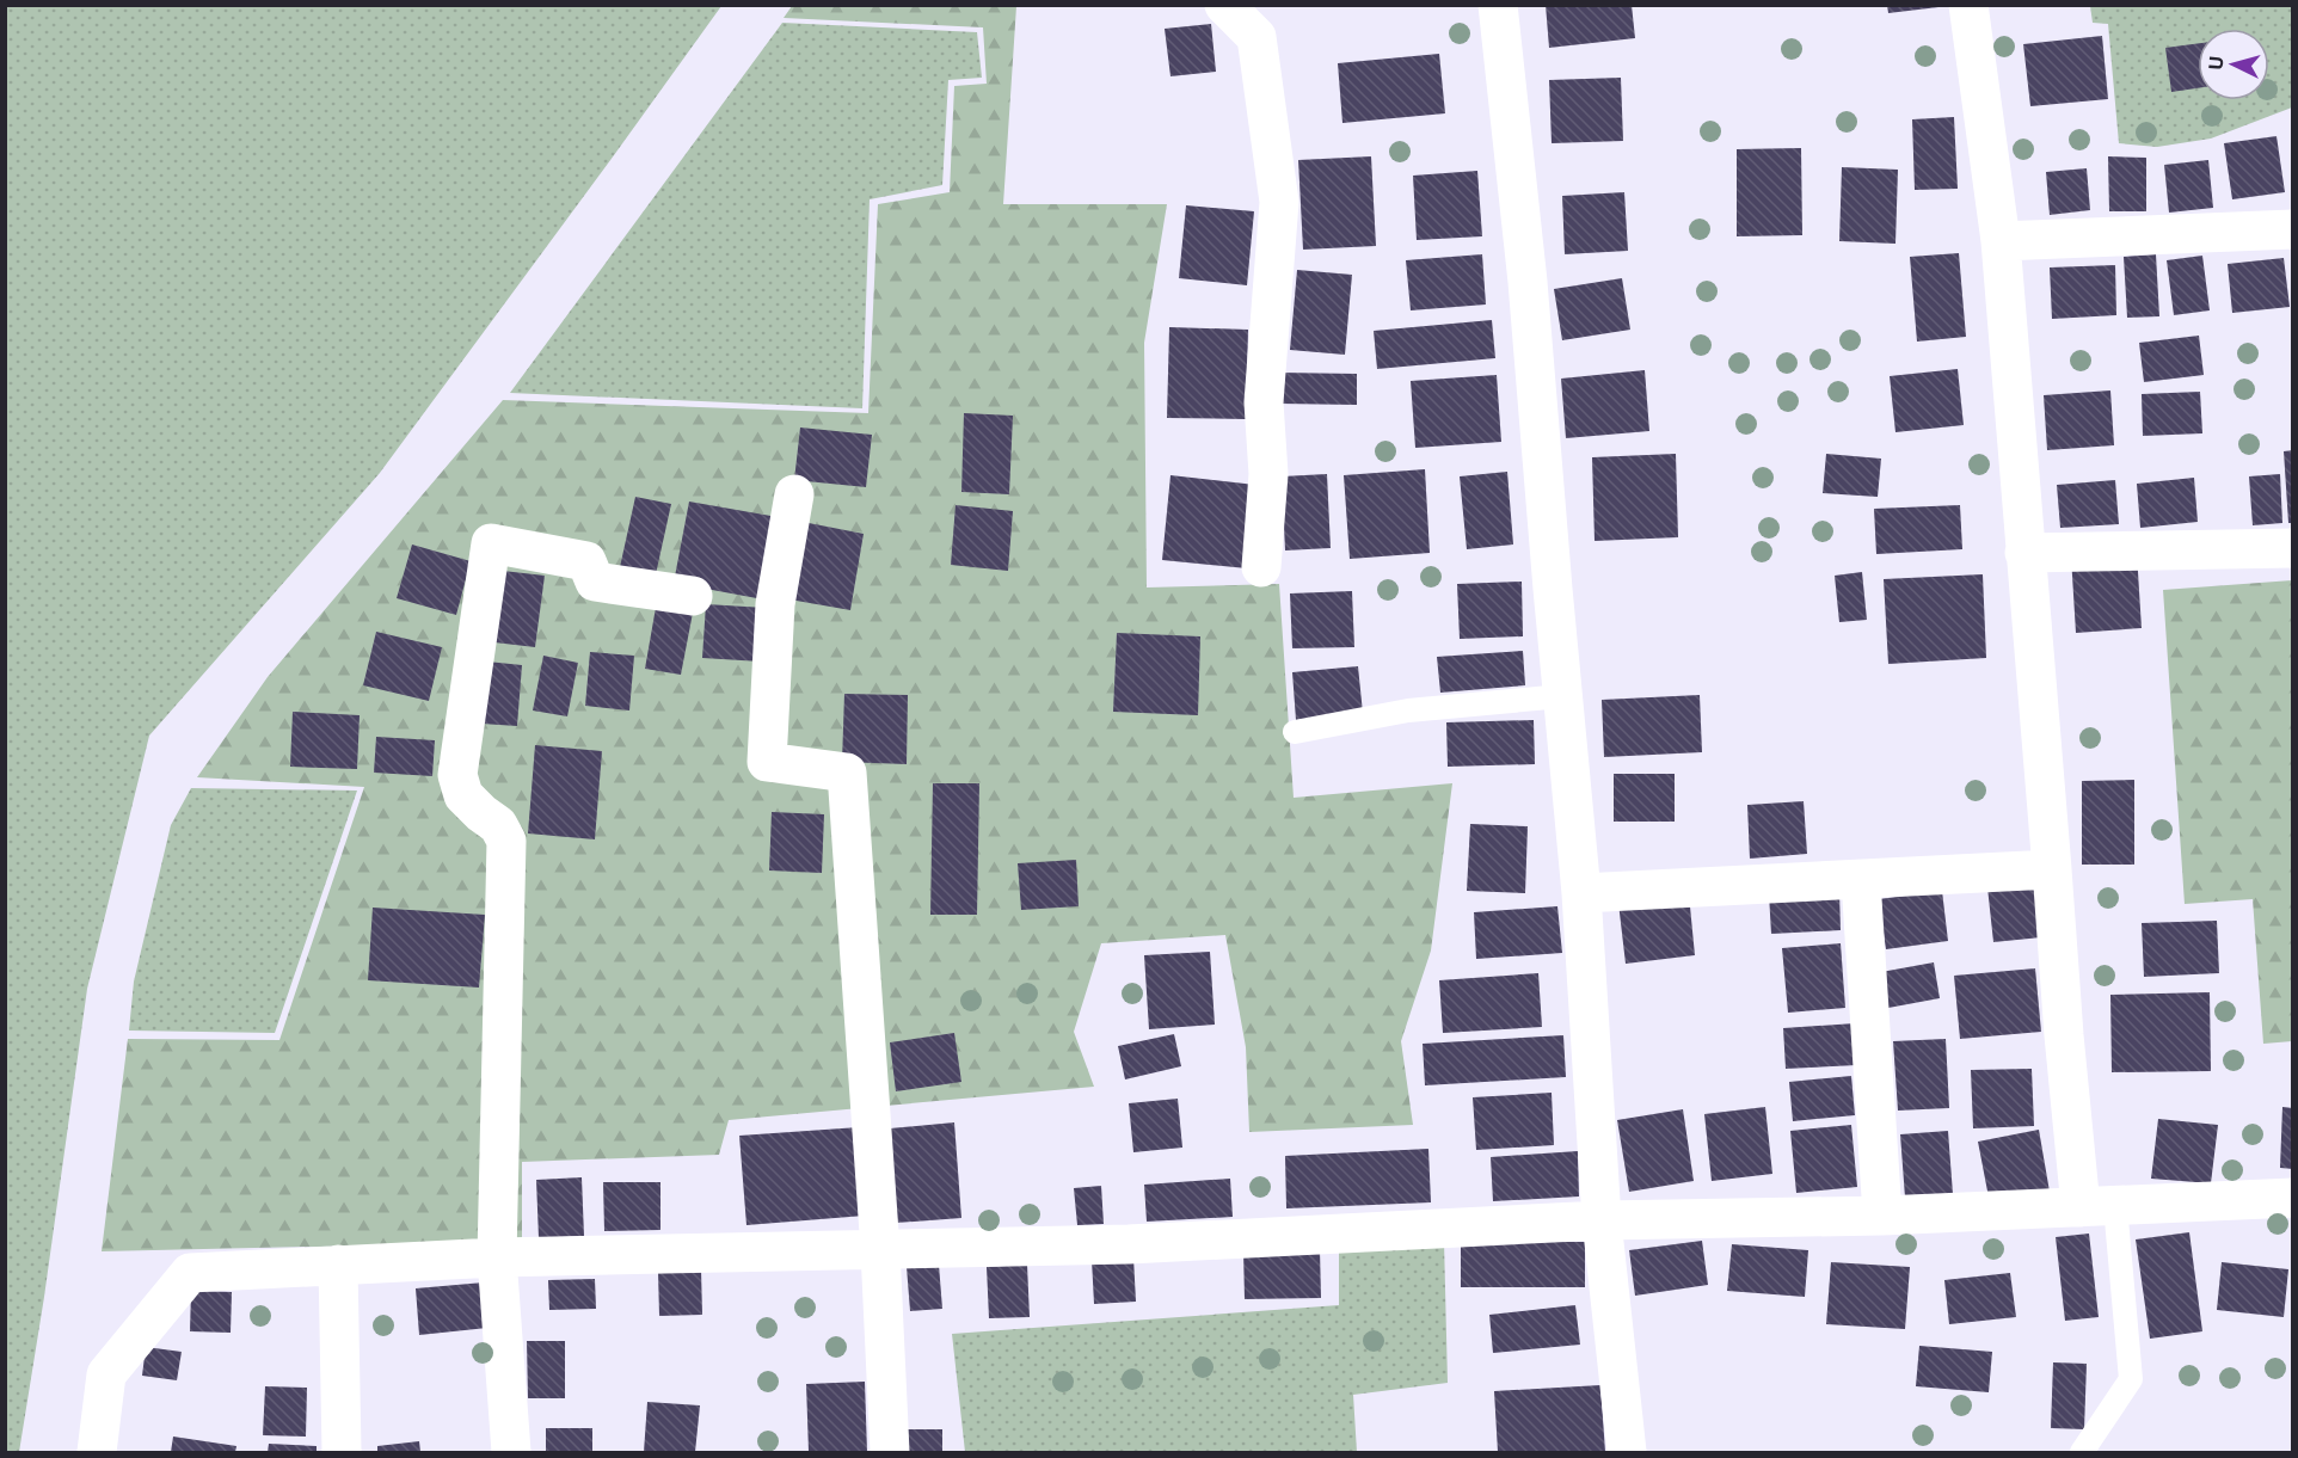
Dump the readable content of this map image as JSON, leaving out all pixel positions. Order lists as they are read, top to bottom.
{
  "north": "left"
}
